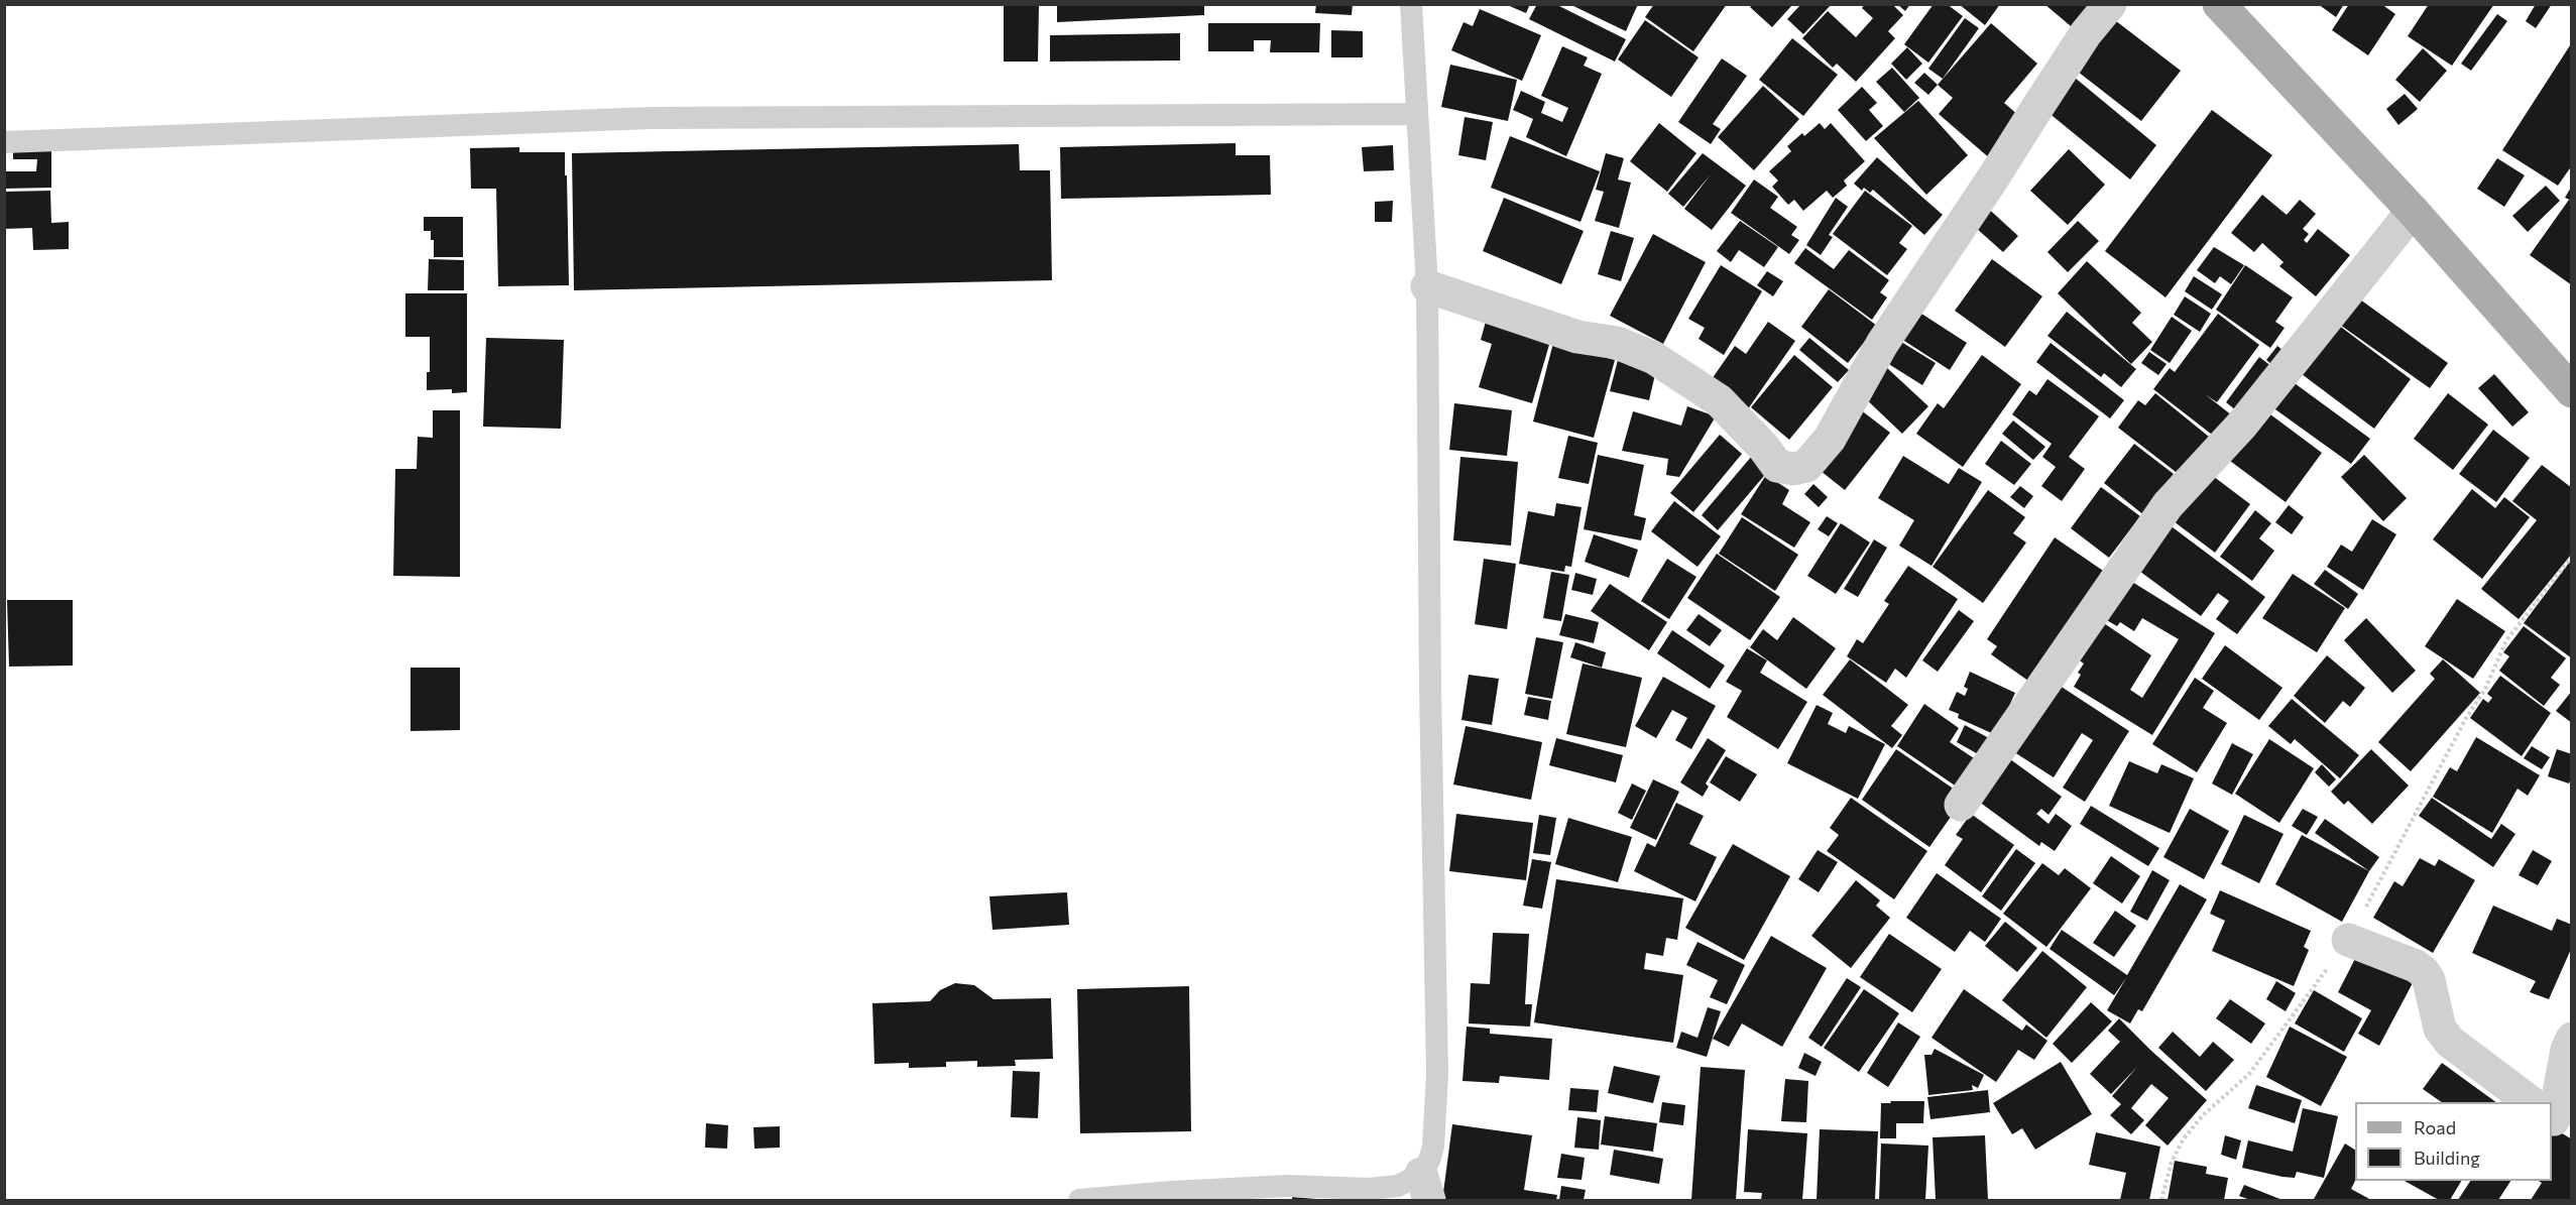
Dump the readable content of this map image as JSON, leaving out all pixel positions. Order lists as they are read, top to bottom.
{
  "legend": ["Road", "Building"]
}
